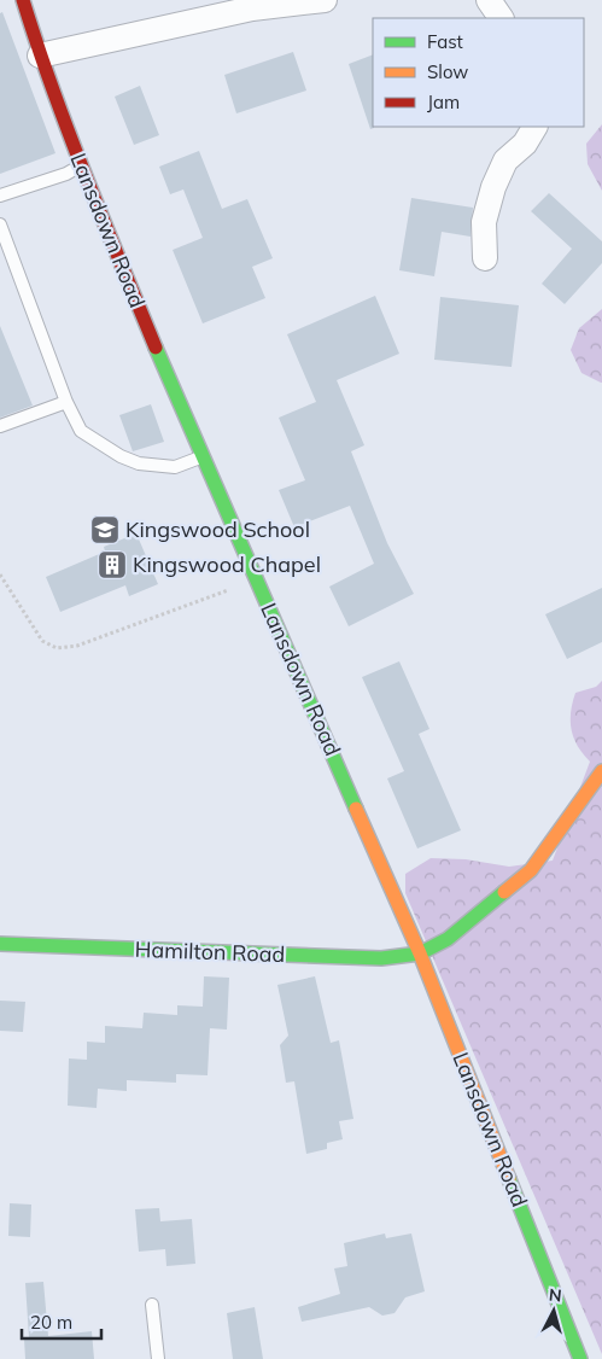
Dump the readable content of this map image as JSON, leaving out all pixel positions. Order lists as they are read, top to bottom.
{
  "streets": {
    "street": ["Lansdown Road", "Hamilton Road"]
  },
  "crossings": [
    ["Lansdown Road", "Hamilton Road"]
  ],
  "places": {
    "school or university": ["Kingswood School"],
    "building": ["Kingswood Chapel"]
  },
  "legend": ["Fast", "Slow", "Jam"],
  "scale_bar": "20 m",
  "north": "top"
}
